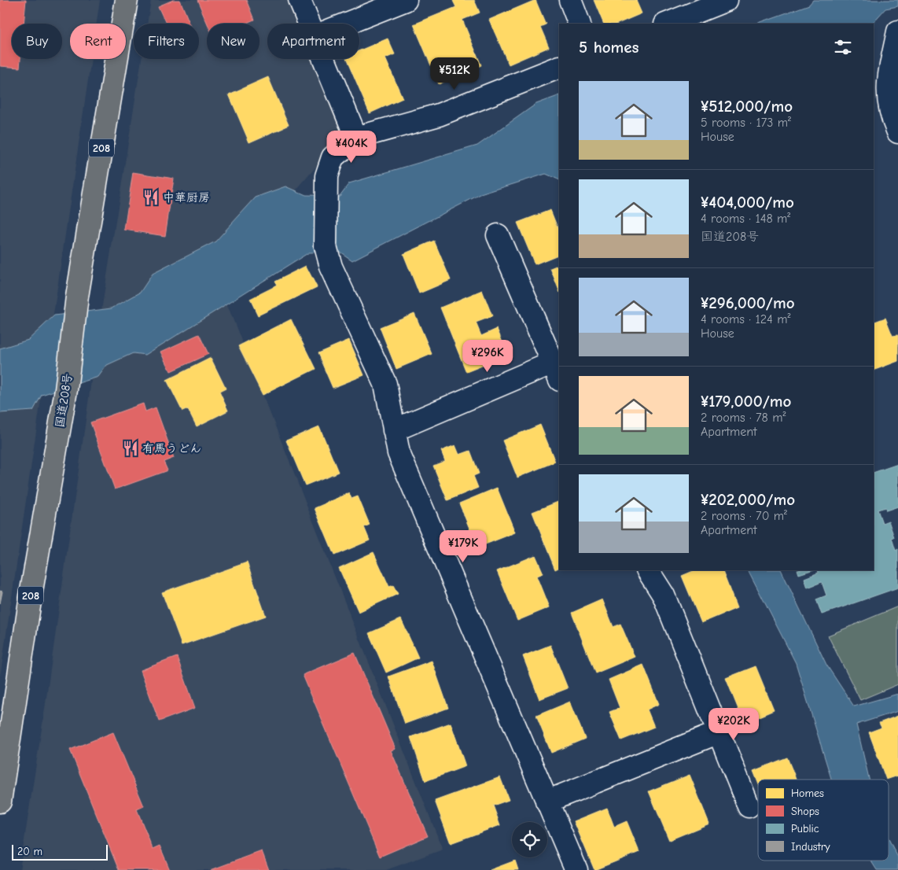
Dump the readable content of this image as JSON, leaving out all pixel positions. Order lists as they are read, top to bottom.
{
  "streets": {
    "highway": ["208", "国道208号"]
  },
  "places": {
    "restaurant": ["中華厨房", "有馬うどん"]
  },
  "legend": [
    "Homes",
    "Shops",
    "Public",
    "Industry"
  ],
  "scale_bar": "20 m",
  "page": {
    "chip": [
      "Buy",
      "Rent",
      "Filters",
      "New",
      "Apartment"
    ],
    "heading": "5 homes",
    "price": [
      "¥512K",
      "¥404K",
      "¥296K",
      "¥179K",
      "¥202K"
    ],
    "list": [
      {
        "name": "¥512,000/mo",
        "note": "5 rooms · 173 m² · House"
      },
      {
        "name": "¥404,000/mo",
        "note": "4 rooms · 148 m² · 国道208号"
      },
      {
        "name": "¥296,000/mo",
        "note": "4 rooms · 124 m² · House"
      },
      {
        "name": "¥179,000/mo",
        "note": "2 rooms · 78 m² · Apartment"
      },
      {
        "name": "¥202,000/mo",
        "note": "2 rooms · 70 m² · Apartment"
      }
    ],
    "scale": "20 m"
  }
}
